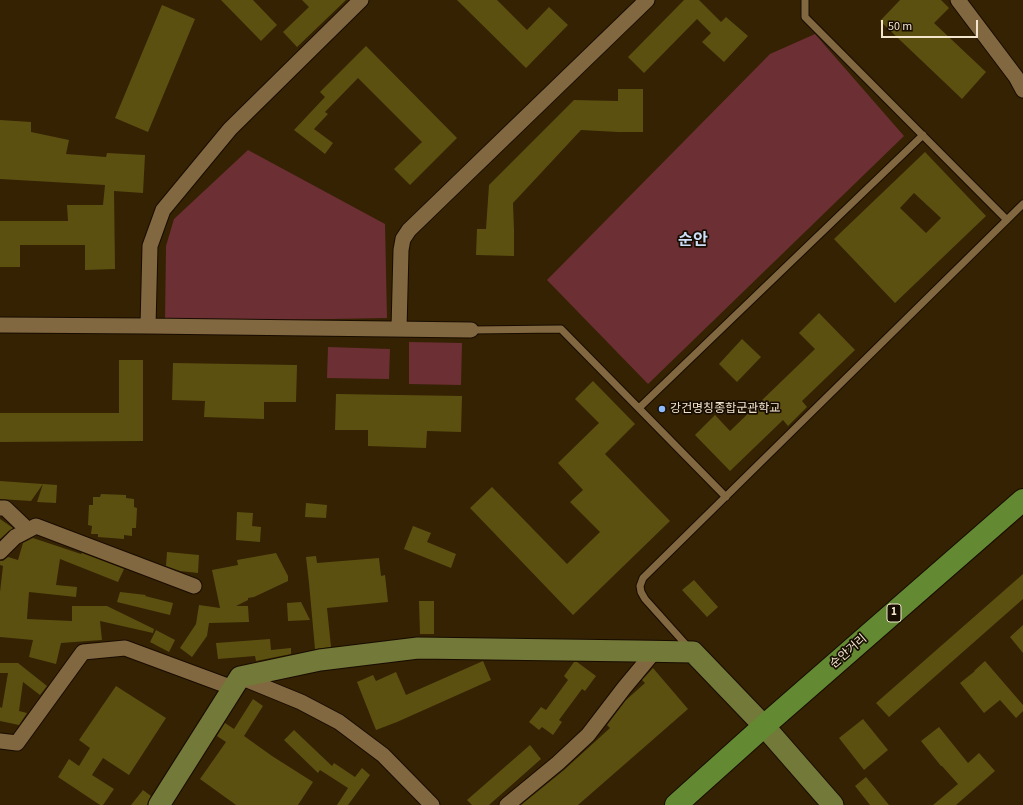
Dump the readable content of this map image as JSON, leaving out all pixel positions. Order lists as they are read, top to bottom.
{
  "streets": {
    "main road": ["1", "순안거리"]
  },
  "districts": ["순안"],
  "places": ["강건명칭종합군관학교"],
  "scale_bar": "50 m"
}
